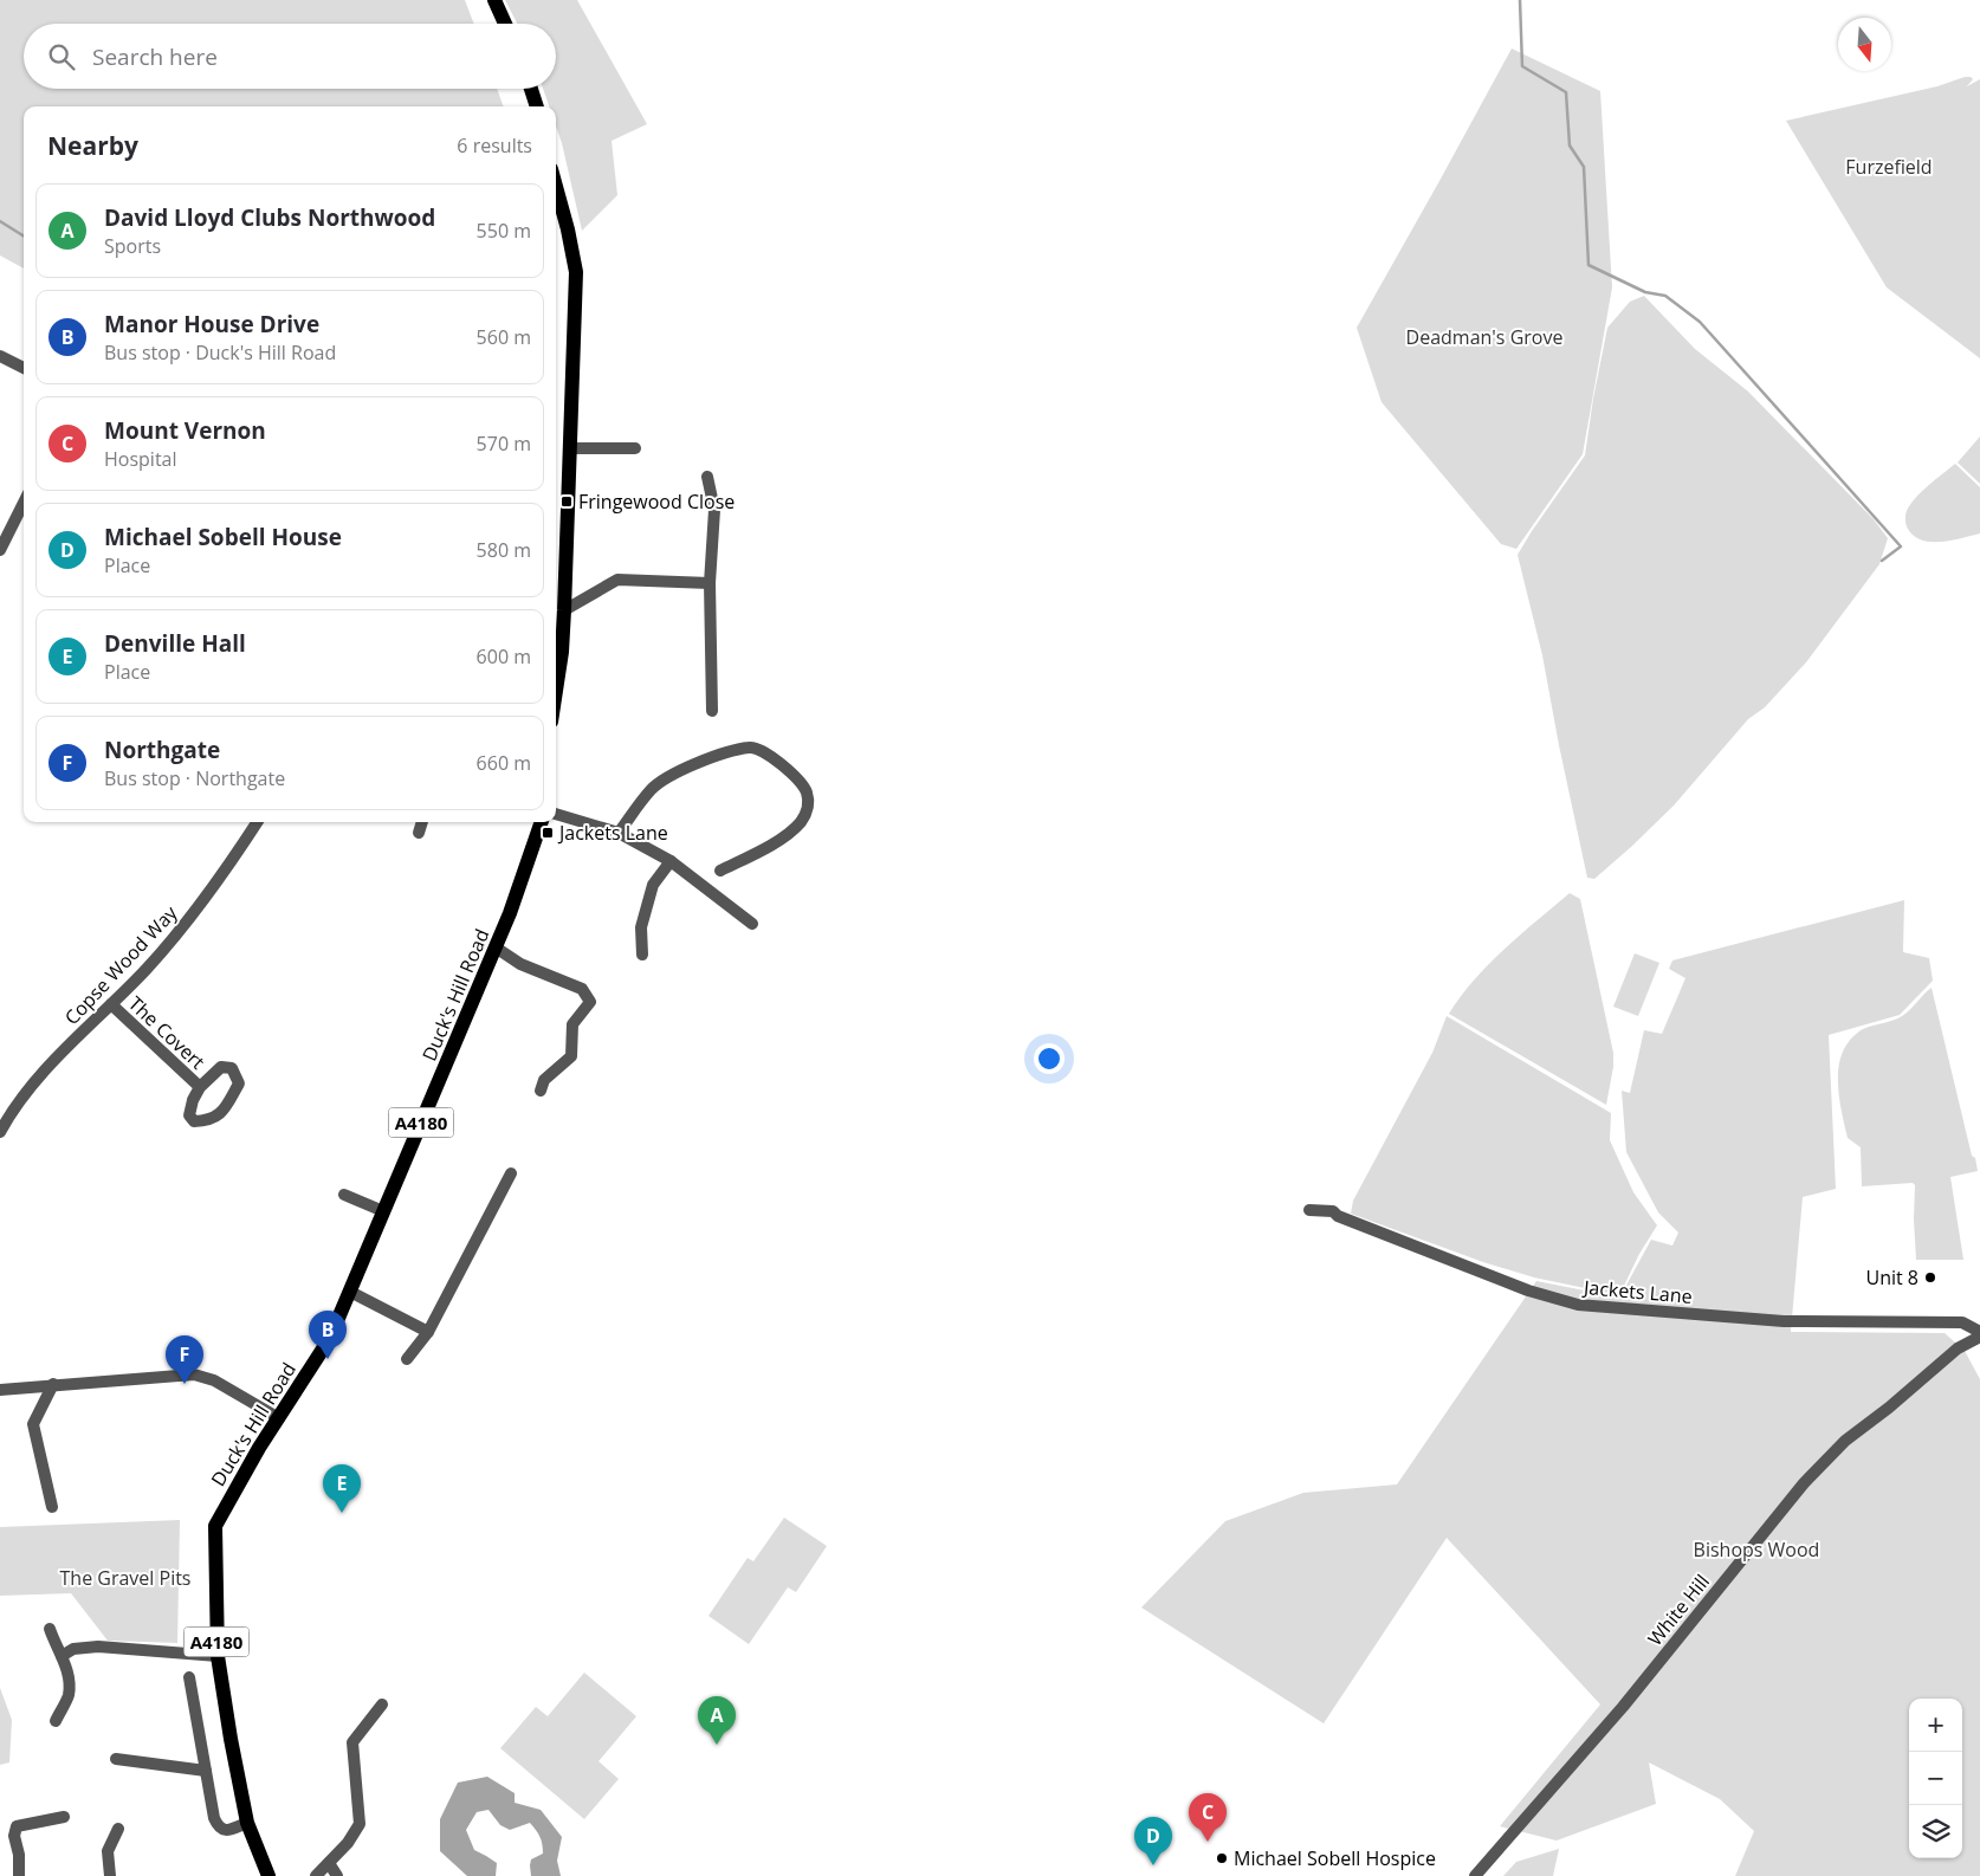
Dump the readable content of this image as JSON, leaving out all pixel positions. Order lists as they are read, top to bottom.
{
  "streets": {
    "main road": ["Duck's Hill Road", "A4180"],
    "street": [
      "Copse Wood Way",
      "The Covert",
      "Jackets Lane",
      "White Hill"
    ]
  },
  "crossings": [
    ["Copse Wood Way", "The Covert"]
  ],
  "parks": [
    "Furzefield",
    "Deadman's Grove",
    "Bishops Wood",
    "The Gravel Pits"
  ],
  "places": {
    "transit": ["Fringewood Close", "Jackets Lane"],
    "other": ["Unit 8", "Michael Sobell Hospice"]
  },
  "north": "bottom",
  "page": {
    "search": "Search here",
    "heading": ["Nearby", "6 results"],
    "list": [
      {
        "mark": "A",
        "name": "David Lloyd Clubs Northwood",
        "note": "Sports",
        "value": "550 m"
      },
      {
        "mark": "B",
        "name": "Manor House Drive",
        "note": "Bus stop · Duck's Hill Road",
        "value": "560 m"
      },
      {
        "mark": "C",
        "name": "Mount Vernon",
        "note": "Hospital",
        "value": "570 m"
      },
      {
        "mark": "D",
        "name": "Michael Sobell House",
        "note": "Place",
        "value": "580 m"
      },
      {
        "mark": "E",
        "name": "Denville Hall",
        "note": "Place",
        "value": "600 m"
      },
      {
        "mark": "F",
        "name": "Northgate",
        "note": "Bus stop · Northgate",
        "value": "660 m"
      }
    ],
    "pins": [
      "B",
      "F",
      "E",
      "A",
      "C",
      "D"
    ],
    "map_buttons": ["+", "−"]
  }
}
